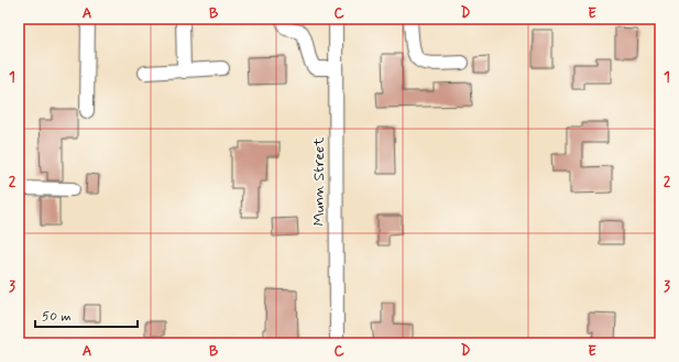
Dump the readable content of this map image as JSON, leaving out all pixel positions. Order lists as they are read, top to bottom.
{
  "streets": {
    "street": ["Munn Street"]
  },
  "scale_bar": "50 m",
  "grid": {
    "columns": [
      "A",
      "B",
      "C",
      "D",
      "E"
    ],
    "rows": ["1", "2", "3"]
  }
}
